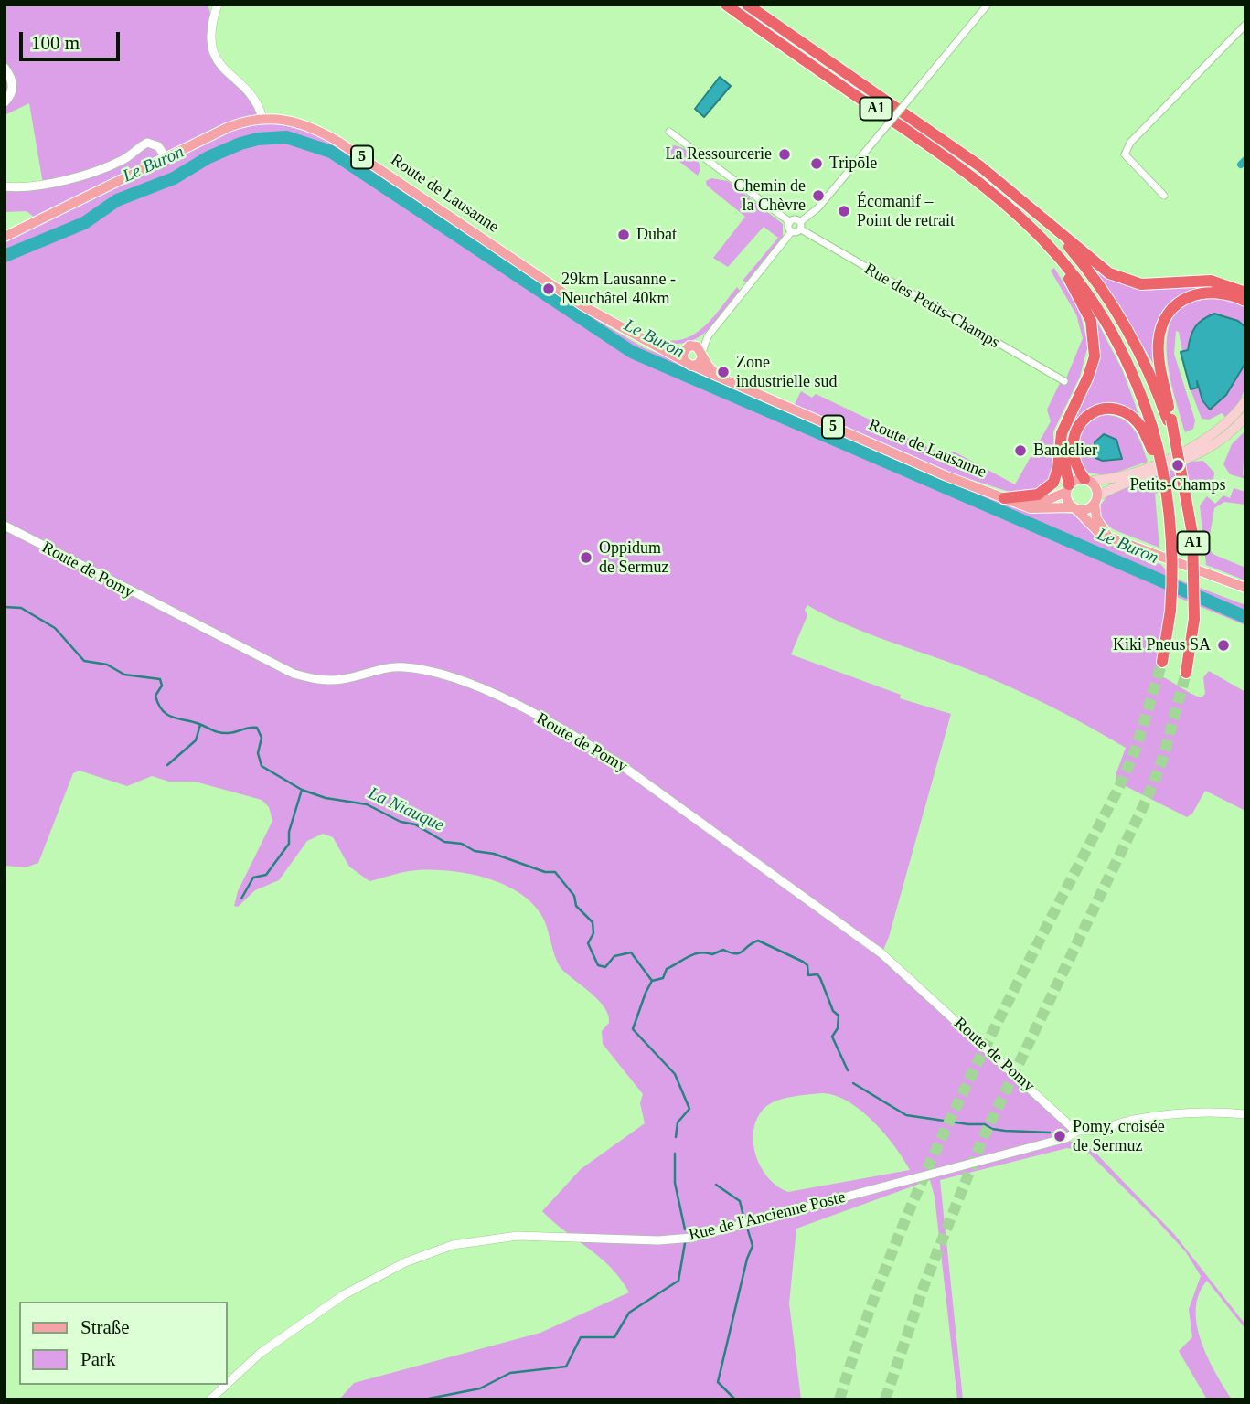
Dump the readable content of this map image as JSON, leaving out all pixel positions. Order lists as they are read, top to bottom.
{
  "streets": {
    "highway": ["A1"],
    "main road": ["5", "Route de Lausanne"],
    "street": ["Rue des Petits-Champs", "Route de Pomy", "Rue de l'Ancienne Poste"]
  },
  "crossings": [
    ["Route de Pomy", "Rue de l'Ancienne Poste"]
  ],
  "water": ["Le Buron", "La Niauque"],
  "places": [
    "La Ressourcerie",
    "Tripōle",
    "Chemin de la Chèvre",
    "Écomanif – Point de retrait",
    "Dubat",
    "29km Lausanne - Neuchâtel 40km",
    "Zone industrielle sud",
    "Bandelier",
    "Petits-Champs",
    "Oppidum de Sermuz",
    "Kiki Pneus SA",
    "Pomy, croisée de Sermuz"
  ],
  "legend": ["Straße", "Park"],
  "scale_bar": "100 m"
}
